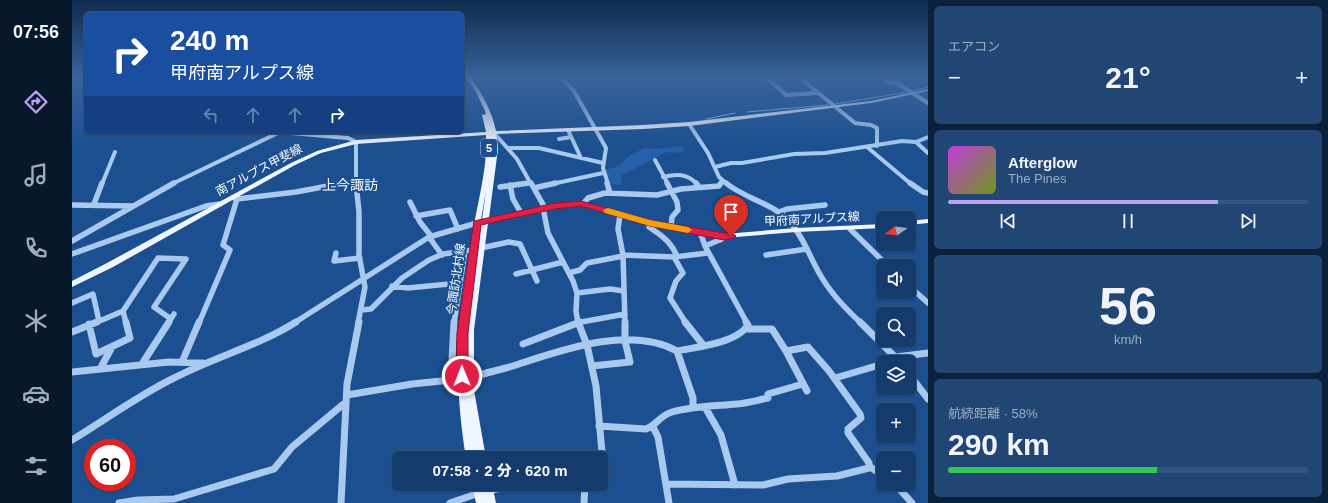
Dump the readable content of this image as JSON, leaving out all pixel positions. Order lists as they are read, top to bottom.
{
  "streets": {
    "main road": [
      "5",
      "南アルプス甲斐線",
      "甲府南アルプス線",
      "今諏訪北村線"
    ]
  },
  "crossings": [
    ["5", "南アルプス甲斐線"],
    ["5", "甲府南アルプス線"],
    ["5", "今諏訪北村線"],
    ["甲府南アルプス線", "今諏訪北村線"]
  ],
  "districts": ["上今諏訪"],
  "north": "left",
  "page": {
    "tabs": "07:56",
    "tile": [
      "エアコン",
      ["56", "km/h"],
      ["航続距離 · 58%", "290 km"]
    ],
    "turn": ["240 m", "甲府南アルプス線"],
    "heat": ["−", "21°", "+"],
    "song": ["Afterglow", "The Pines"],
    "map_buttons": ["+", "−"],
    "limit": "60",
    "trip": "07:58 · 2 分 · 620 m"
  }
}
